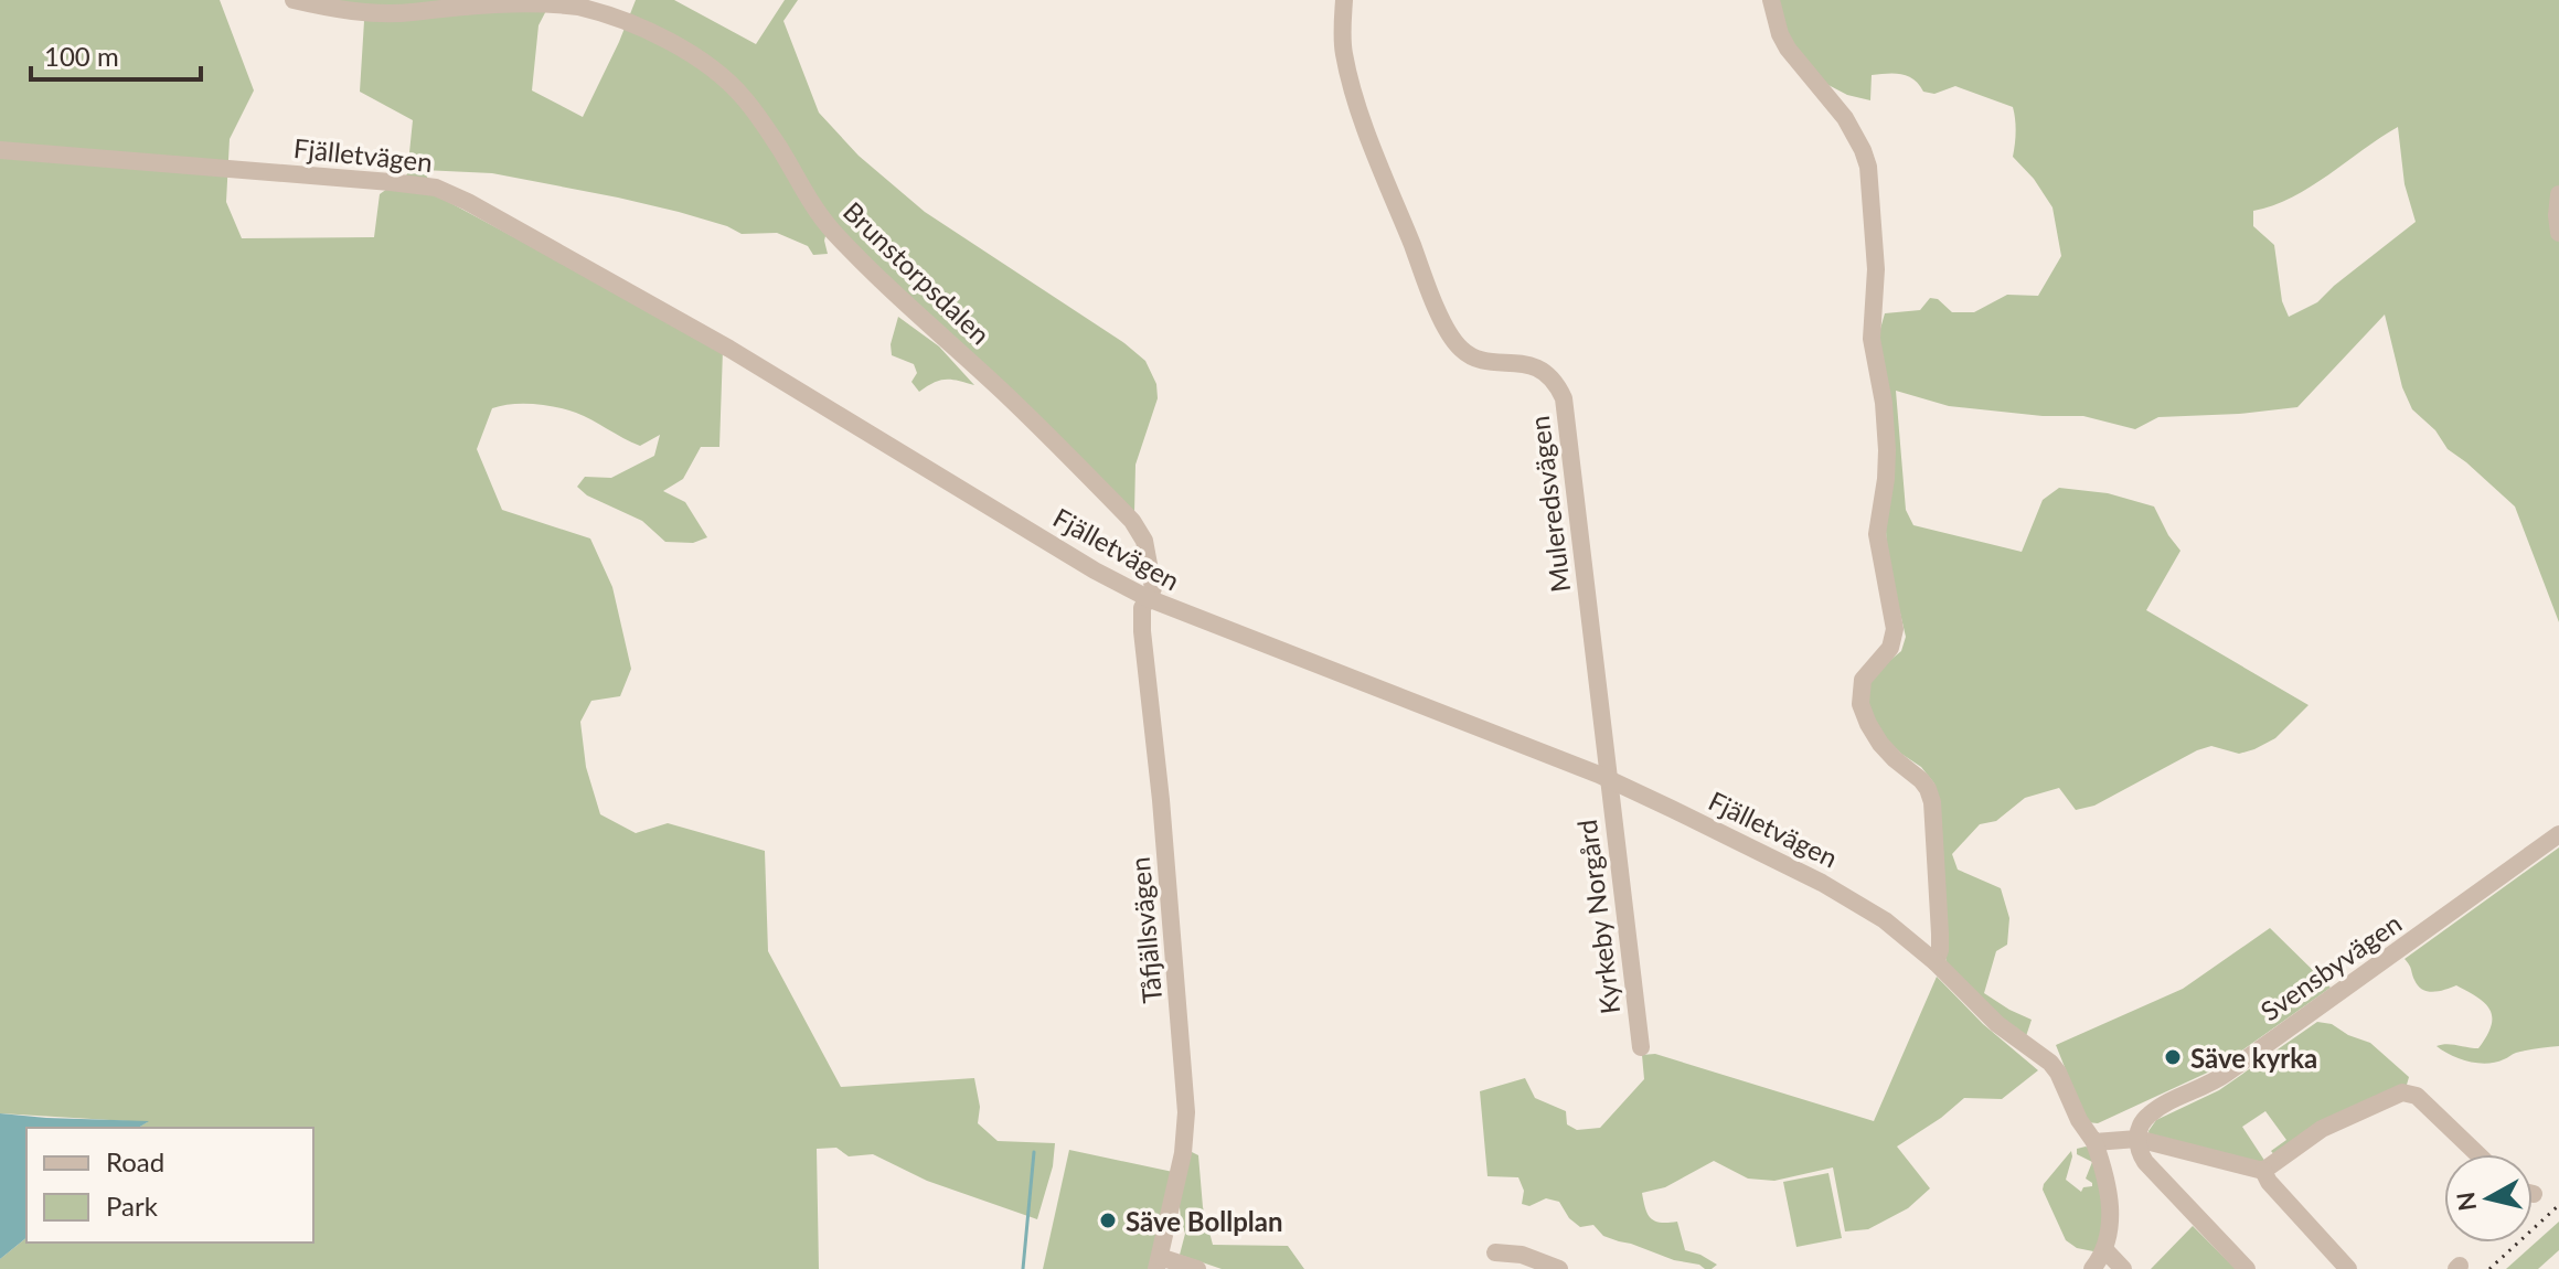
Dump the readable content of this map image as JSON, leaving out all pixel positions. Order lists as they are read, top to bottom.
{
  "streets": {
    "street": [
      "Fjälletvägen",
      "Brunstorpsdalen",
      "Muleredsvägen",
      "Kyrkeby Norgård",
      "Tåfjällsvägen",
      "Svensbyvägen"
    ]
  },
  "crossings": [
    ["Fjälletvägen", "Brunstorpsdalen"],
    ["Fjälletvägen", "Muleredsvägen"],
    ["Fjälletvägen", "Kyrkeby Norgård"],
    ["Fjälletvägen", "Tåfjällsvägen"],
    ["Brunstorpsdalen", "Tåfjällsvägen"],
    ["Muleredsvägen", "Kyrkeby Norgård"]
  ],
  "places": ["Säve kyrka", "Säve Bollplan"],
  "legend": ["Road", "Park"],
  "scale_bar": "100 m",
  "north": "left"
}
